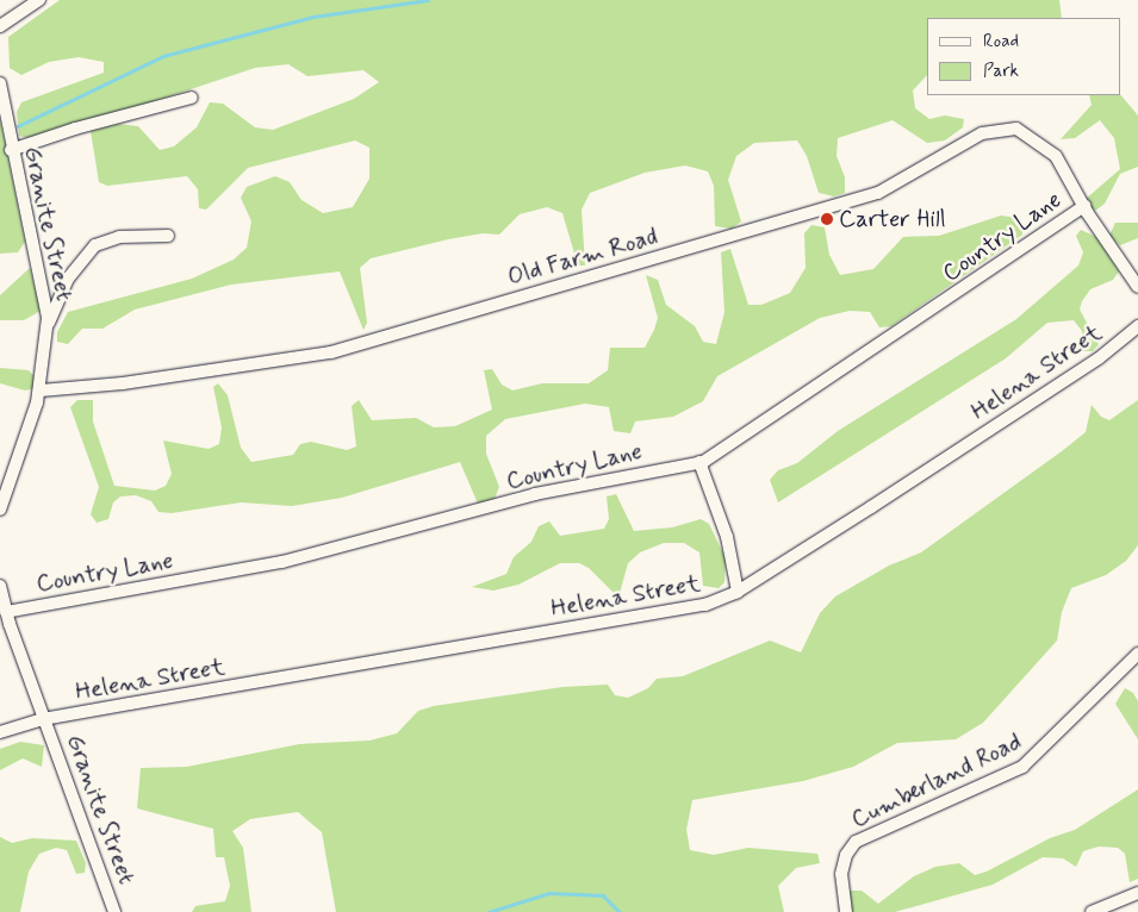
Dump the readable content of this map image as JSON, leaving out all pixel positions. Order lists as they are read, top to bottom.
{
  "streets": {
    "street": [
      "Granite Street",
      "Country Lane",
      "Old Farm Road",
      "Helena Street",
      "Cumberland Road"
    ]
  },
  "crossings": [
    ["Granite Street", "Country Lane"],
    ["Granite Street", "Old Farm Road"],
    ["Granite Street", "Helena Street"],
    ["Country Lane", "Old Farm Road"]
  ],
  "places": ["Carter Hill"],
  "legend": ["Road", "Park"]
}
